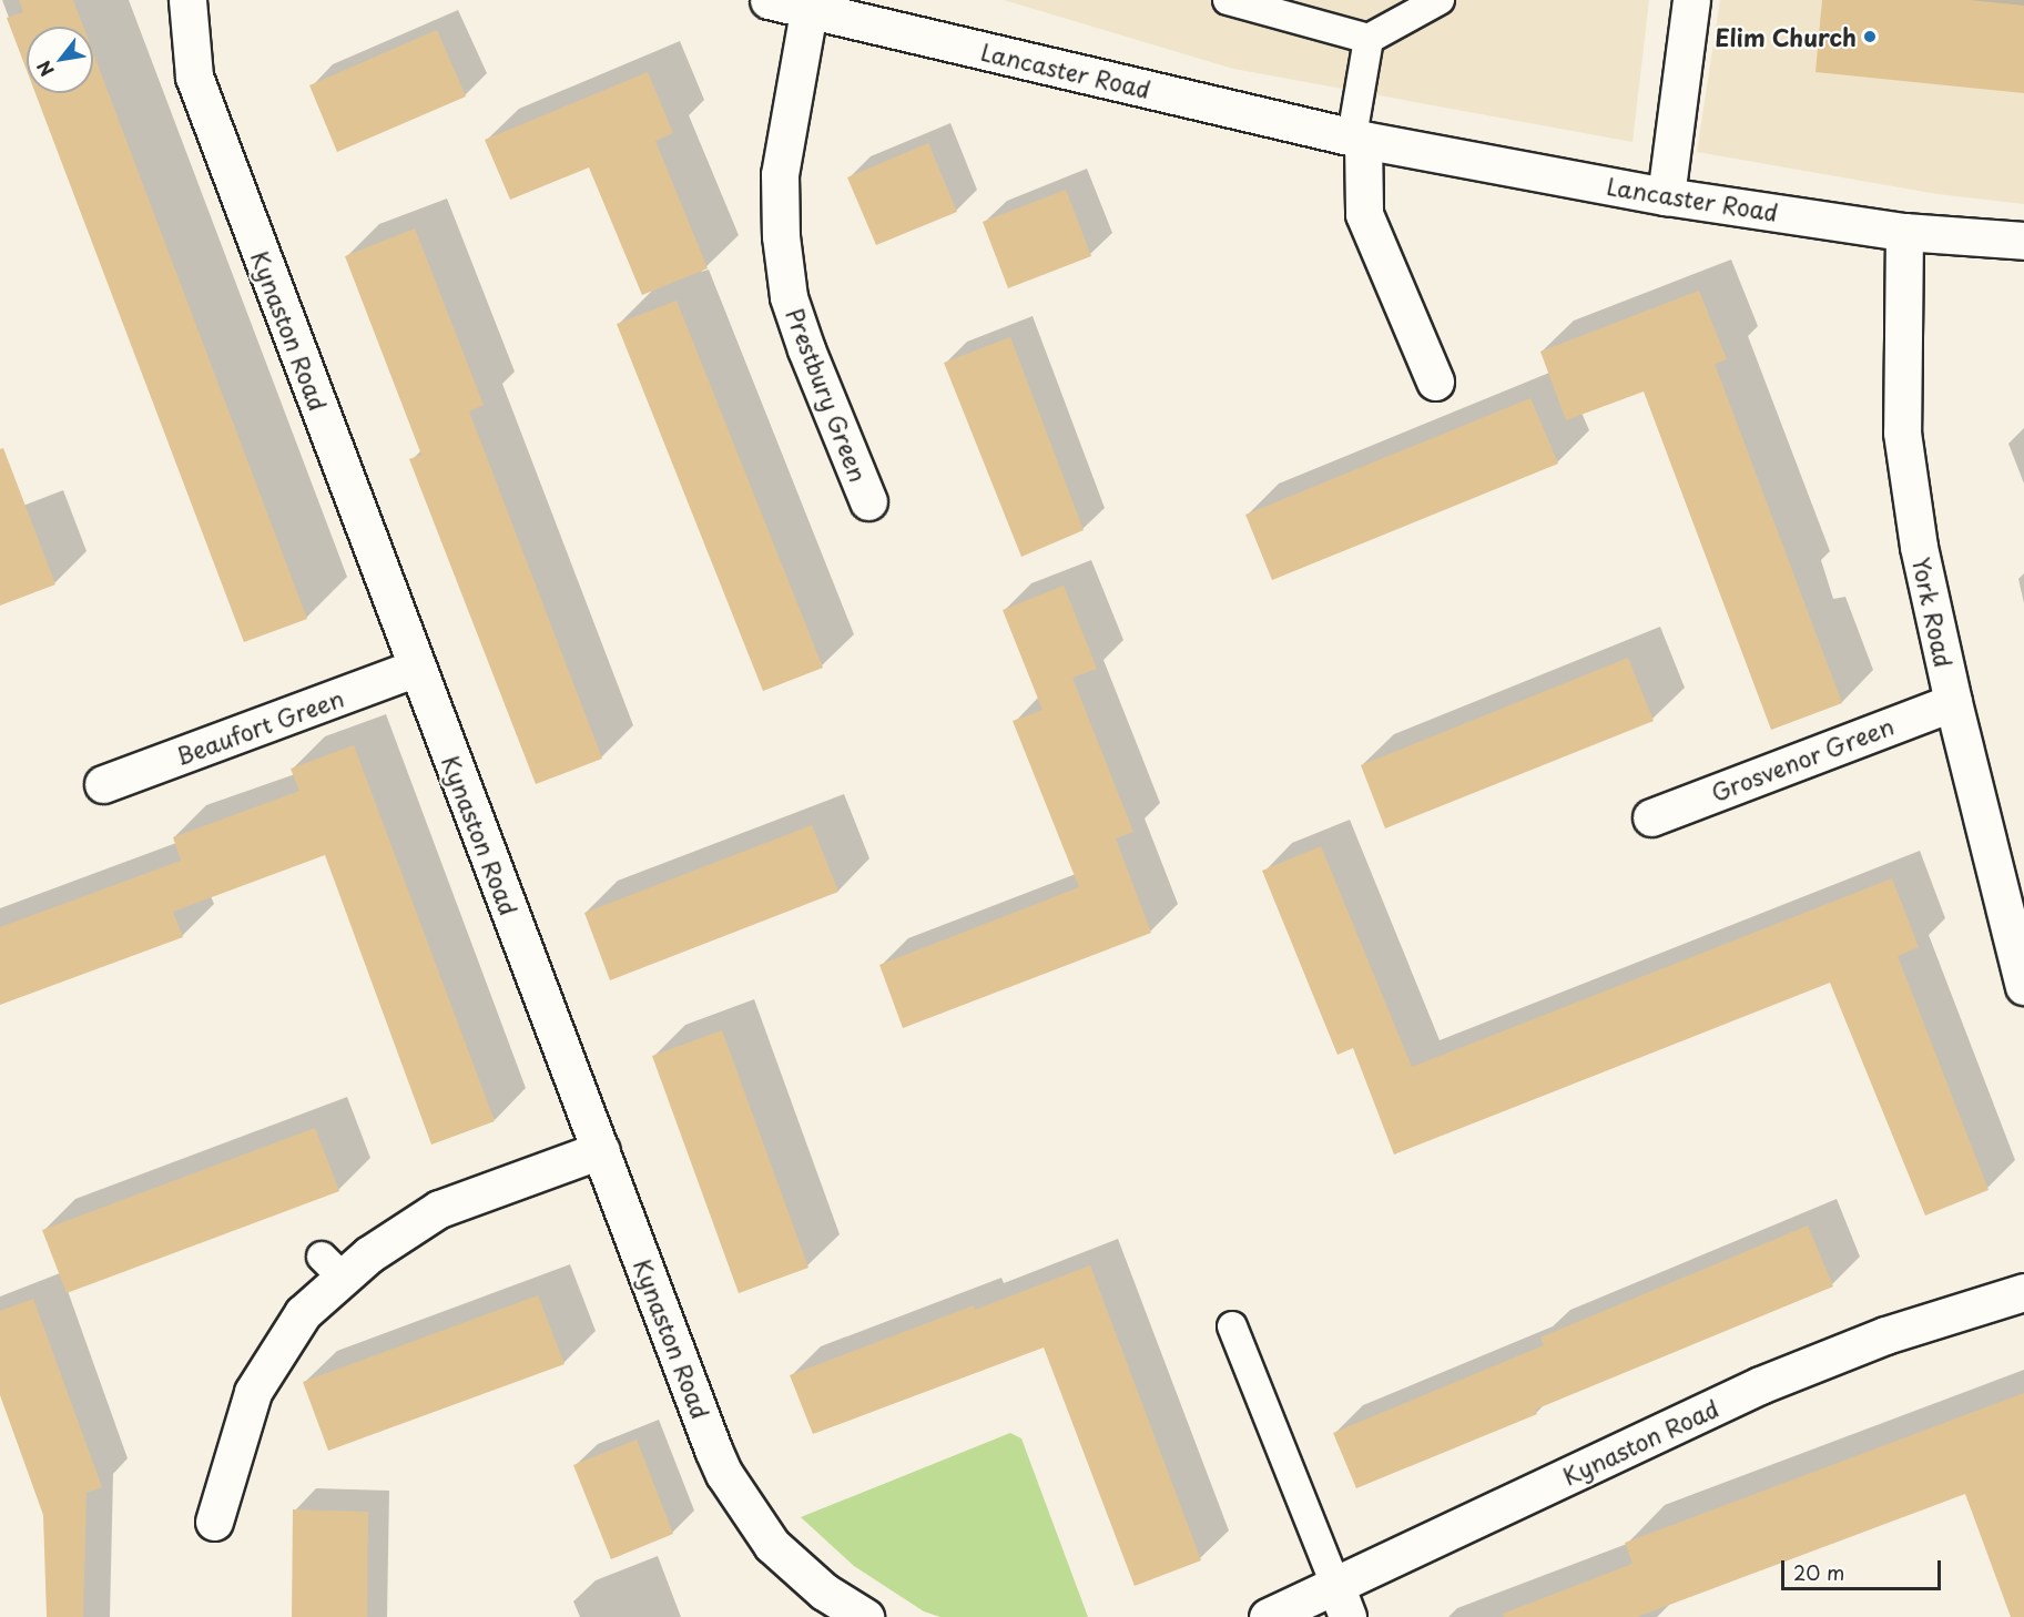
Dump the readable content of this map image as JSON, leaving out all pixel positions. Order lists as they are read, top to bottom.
{
  "streets": {
    "street": [
      "Lancaster Road",
      "Kynaston Road",
      "Prestbury Green",
      "York Road",
      "Beaufort Green",
      "Grosvenor Green"
    ]
  },
  "crossings": [
    ["Lancaster Road", "Prestbury Green"],
    ["Lancaster Road", "York Road"],
    ["Kynaston Road", "Beaufort Green"],
    ["York Road", "Grosvenor Green"]
  ],
  "places": ["Elim Church"],
  "scale_bar": "20 m",
  "north": "bottom left"
}
